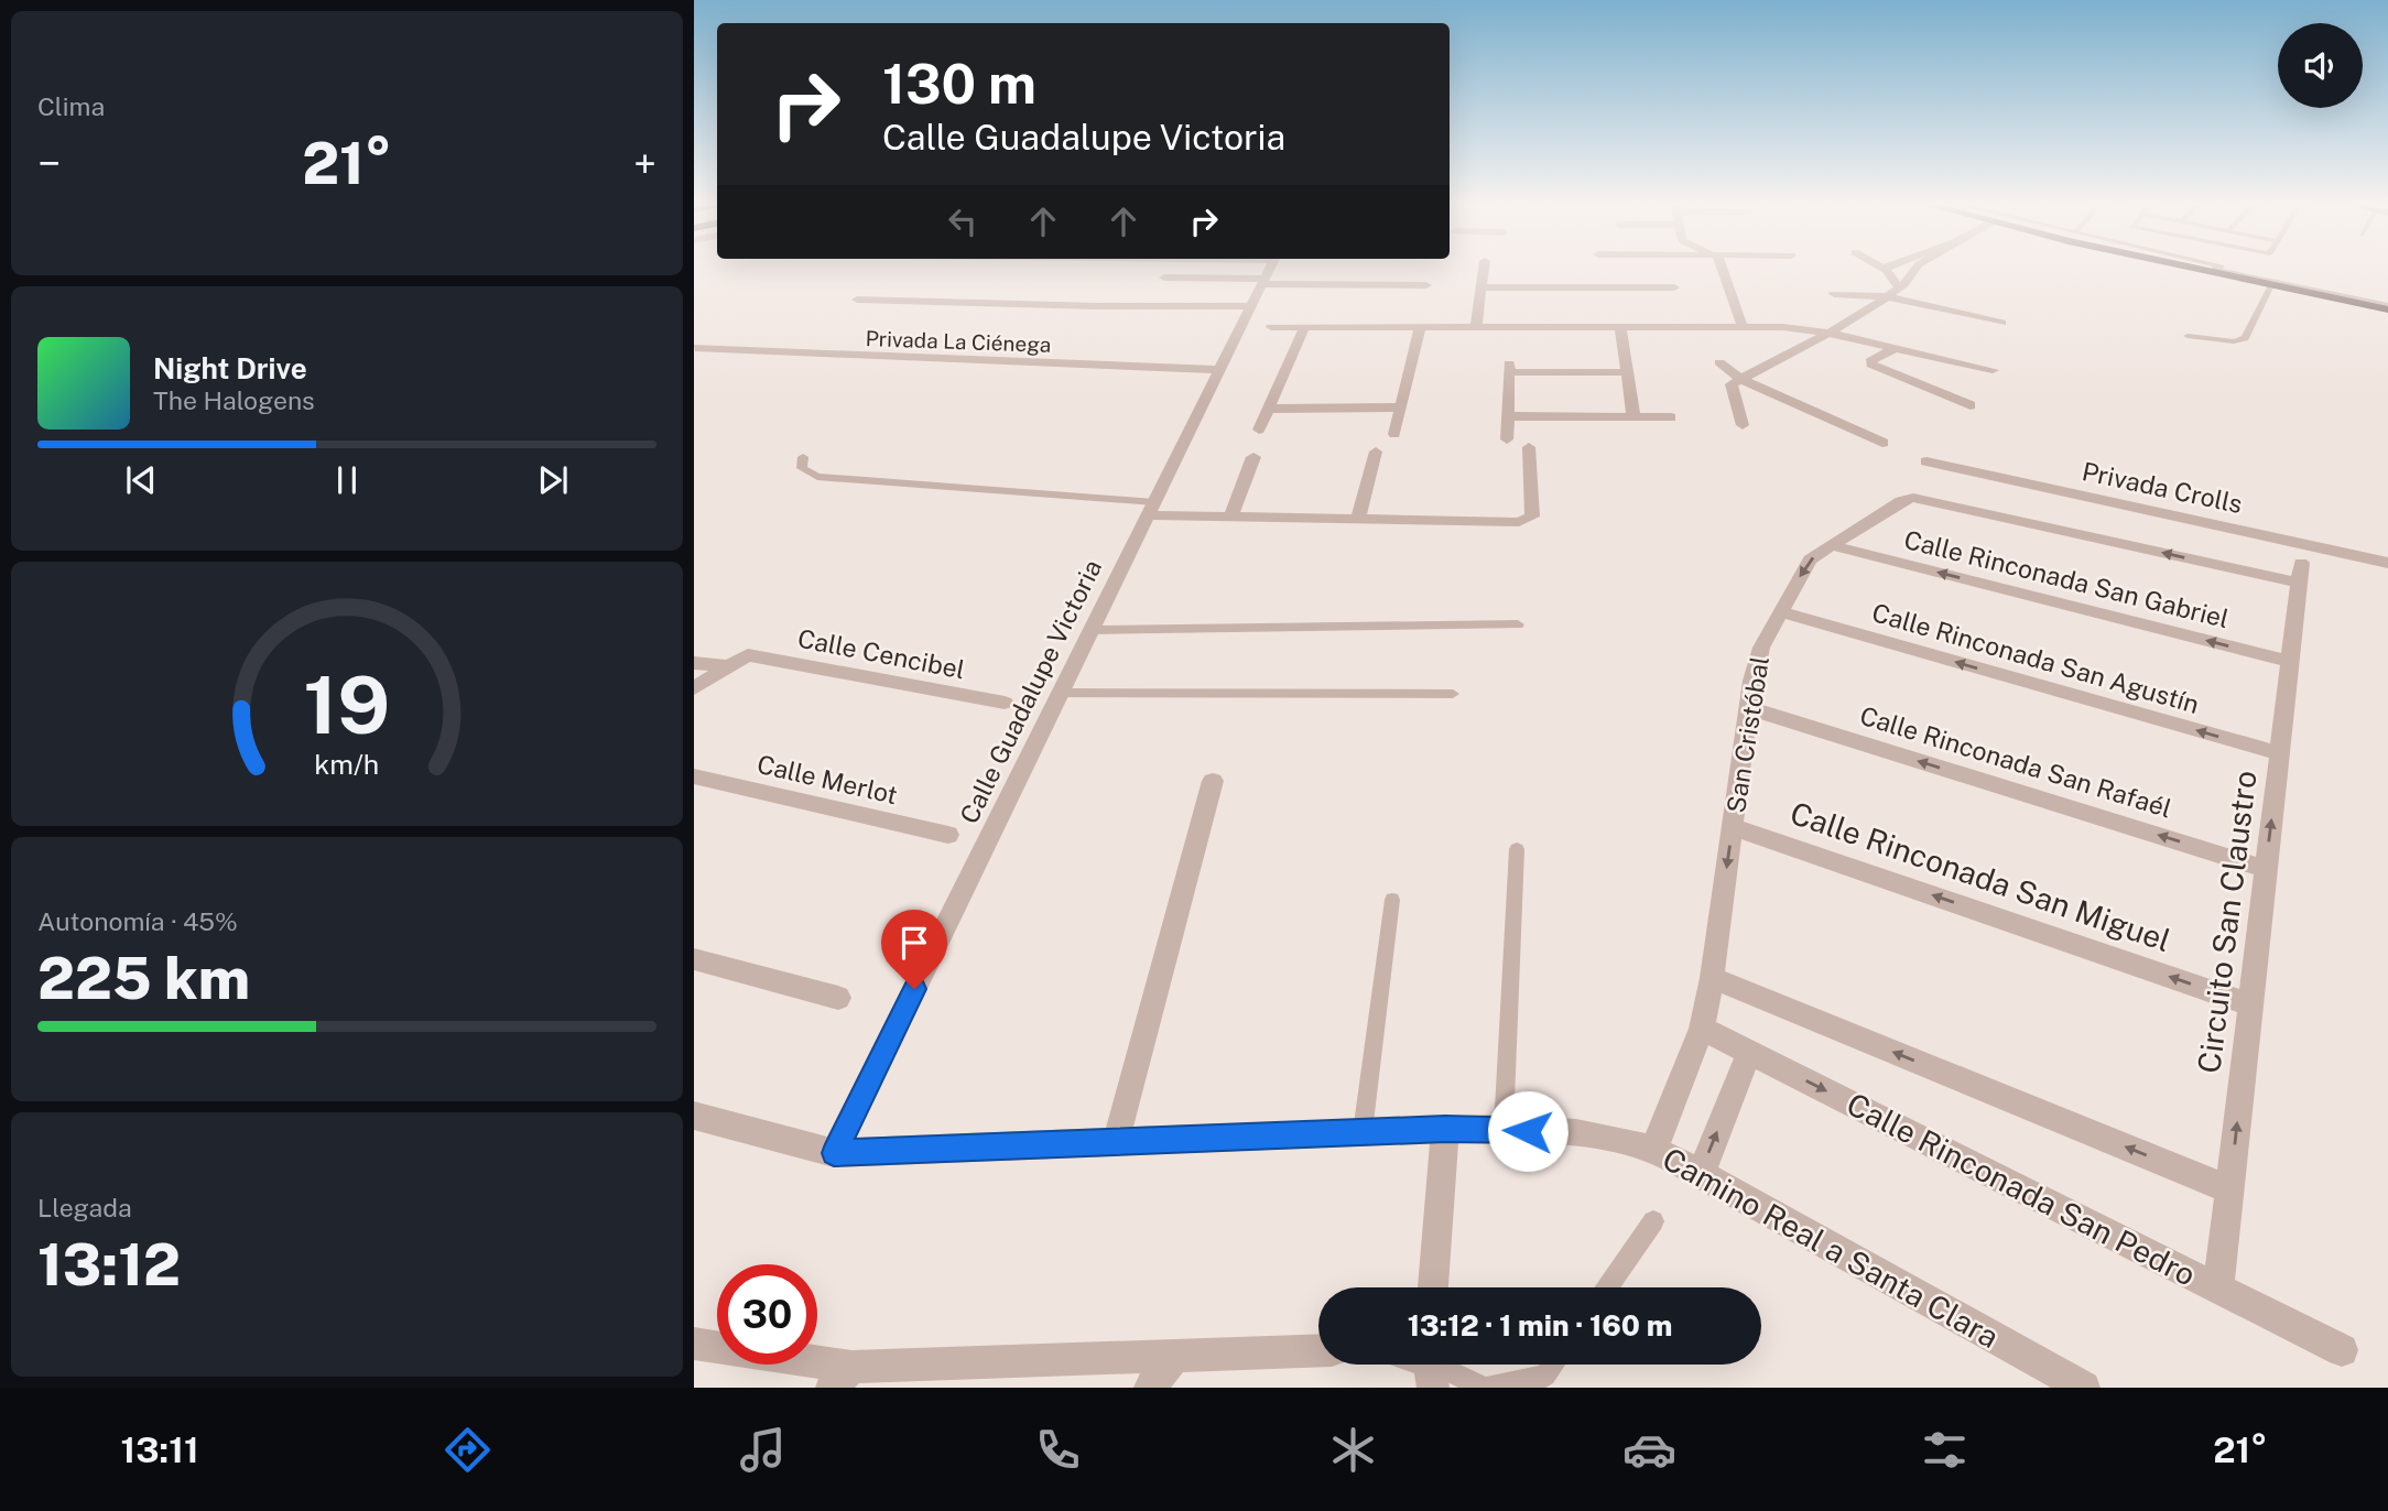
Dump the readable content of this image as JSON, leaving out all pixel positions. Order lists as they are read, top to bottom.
{
  "streets": {
    "street": [
      "Privada La Ciénega",
      "Privada Crolls",
      "Calle Rinconada San Gabriel",
      "Calle Cencibel",
      "Calle Rinconada San Agustín",
      "Calle Guadalupe Victoria",
      "San Cristóbal",
      "Calle Rinconada San Rafaél",
      "Calle Merlot",
      "Calle Rinconada San Miguel",
      "Circuito San Claustro",
      "Calle Rinconada San Pedro",
      "Camino Real a Santa Clara"
    ]
  },
  "crossings": [
    ["Privada La Ciénega", "Calle Guadalupe Victoria"],
    ["Calle Rinconada San Gabriel", "San Cristóbal"],
    ["Calle Rinconada San Gabriel", "Circuito San Claustro"],
    ["Calle Rinconada San Agustín", "San Cristóbal"],
    ["Calle Rinconada San Agustín", "Circuito San Claustro"],
    ["Calle Guadalupe Victoria", "Camino Real a Santa Clara"],
    ["San Cristóbal", "Calle Rinconada San Rafaél"],
    ["San Cristóbal", "Calle Rinconada San Miguel"],
    ["San Cristóbal", "Circuito San Claustro"],
    ["San Cristóbal", "Calle Rinconada San Pedro"],
    ["San Cristóbal", "Camino Real a Santa Clara"],
    ["Calle Rinconada San Rafaél", "Circuito San Claustro"],
    ["Calle Rinconada San Miguel", "Circuito San Claustro"],
    ["Circuito San Claustro", "Calle Rinconada San Pedro"]
  ],
  "one_way": [
    "Calle Rinconada San Gabriel",
    "Calle Rinconada San Agustín",
    "Calle Rinconada San Rafaél",
    "Circuito San Claustro"
  ],
  "page": {
    "tile": [
      "Clima",
      ["Autonomía · 45%", "225 km"],
      ["Llegada", "13:12"]
    ],
    "turn": ["130 m", "Calle Guadalupe Victoria"],
    "heat": ["−", "21°", "+"],
    "song": ["Night Drive", "The Halogens"],
    "limit": "30",
    "trip": "13:12 · 1 min · 160 m",
    "tabs": ["13:11", "21°"],
    "gauge": ["19", "km/h"]
  }
}
